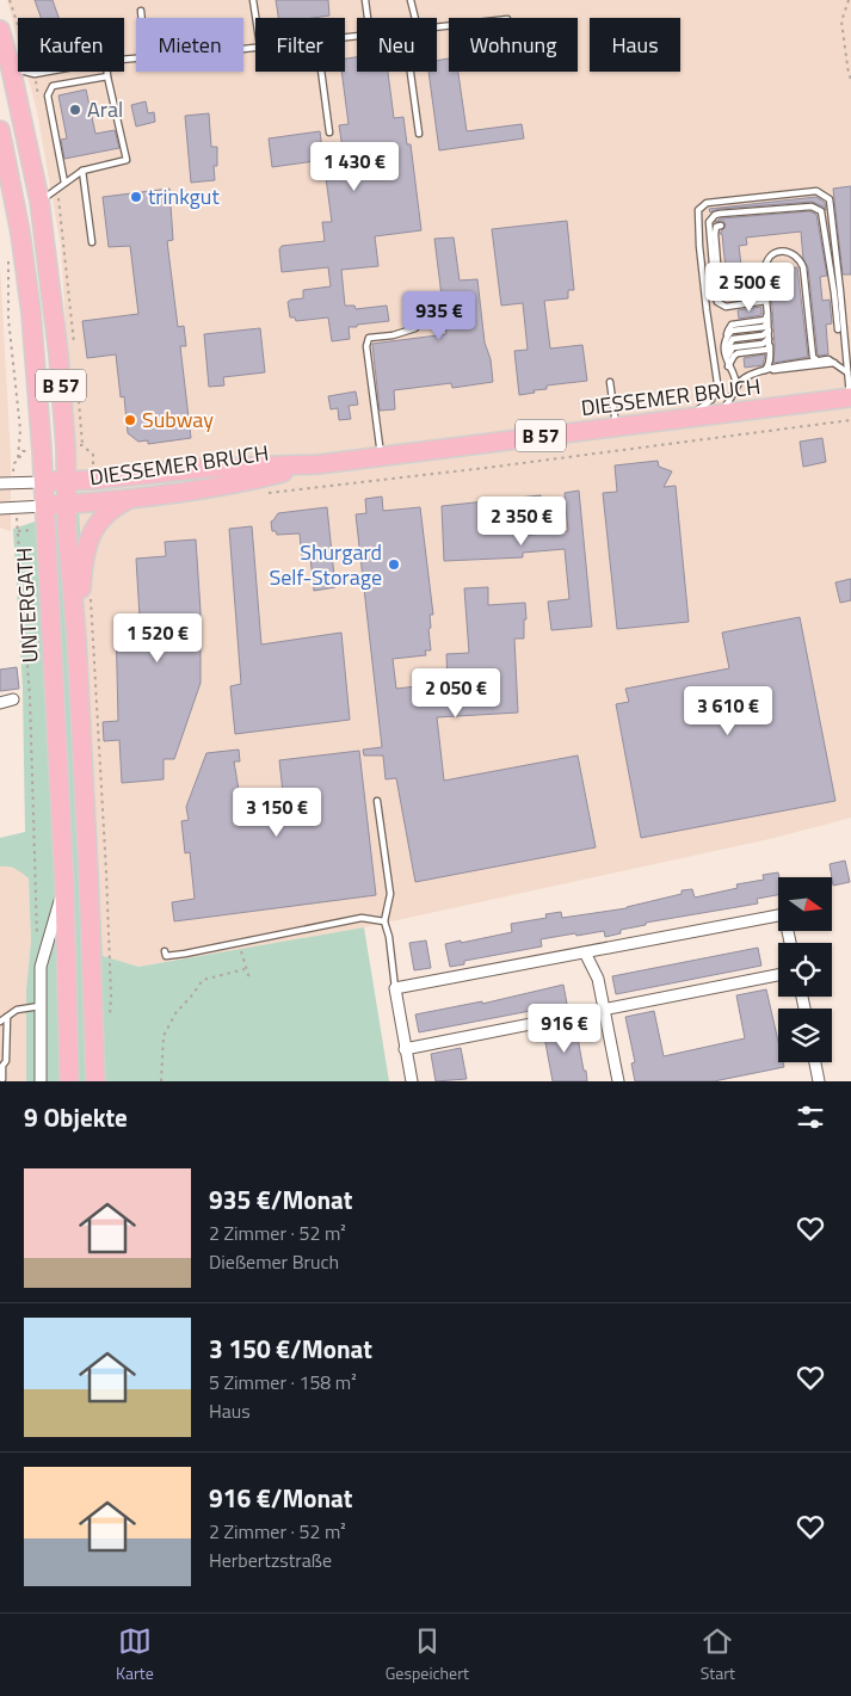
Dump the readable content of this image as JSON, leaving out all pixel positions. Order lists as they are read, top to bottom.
{
  "streets": {
    "main road": ["B 57", "DIESSEMER BRUCH", "UNTERGATH"]
  },
  "crossings": [
    ["DIESSEMER BRUCH", "UNTERGATH"]
  ],
  "places": [
    "Aral",
    "trinkgut",
    "Subway",
    "Shurgard Self-Storage"
  ],
  "north": "right",
  "page": {
    "chip": [
      "Kaufen",
      "Mieten",
      "Filter",
      "Neu",
      "Wohnung",
      "Haus"
    ],
    "price": [
      "1 430 €",
      "2 500 €",
      "935 €",
      "2 350 €",
      "1 520 €",
      "2 050 €",
      "3 610 €",
      "3 150 €",
      "916 €"
    ],
    "heading": "9 Objekte",
    "list": [
      {
        "name": "935 €/Monat",
        "note": "2 Zimmer · 52 m² · Dießemer Bruch"
      },
      {
        "name": "3 150 €/Monat",
        "note": "5 Zimmer · 158 m² · Haus"
      },
      {
        "name": "916 €/Monat",
        "note": "2 Zimmer · 52 m² · Herbertzstraße"
      }
    ],
    "tabs": ["Karte", "Gespeichert", "Start"]
  }
}
